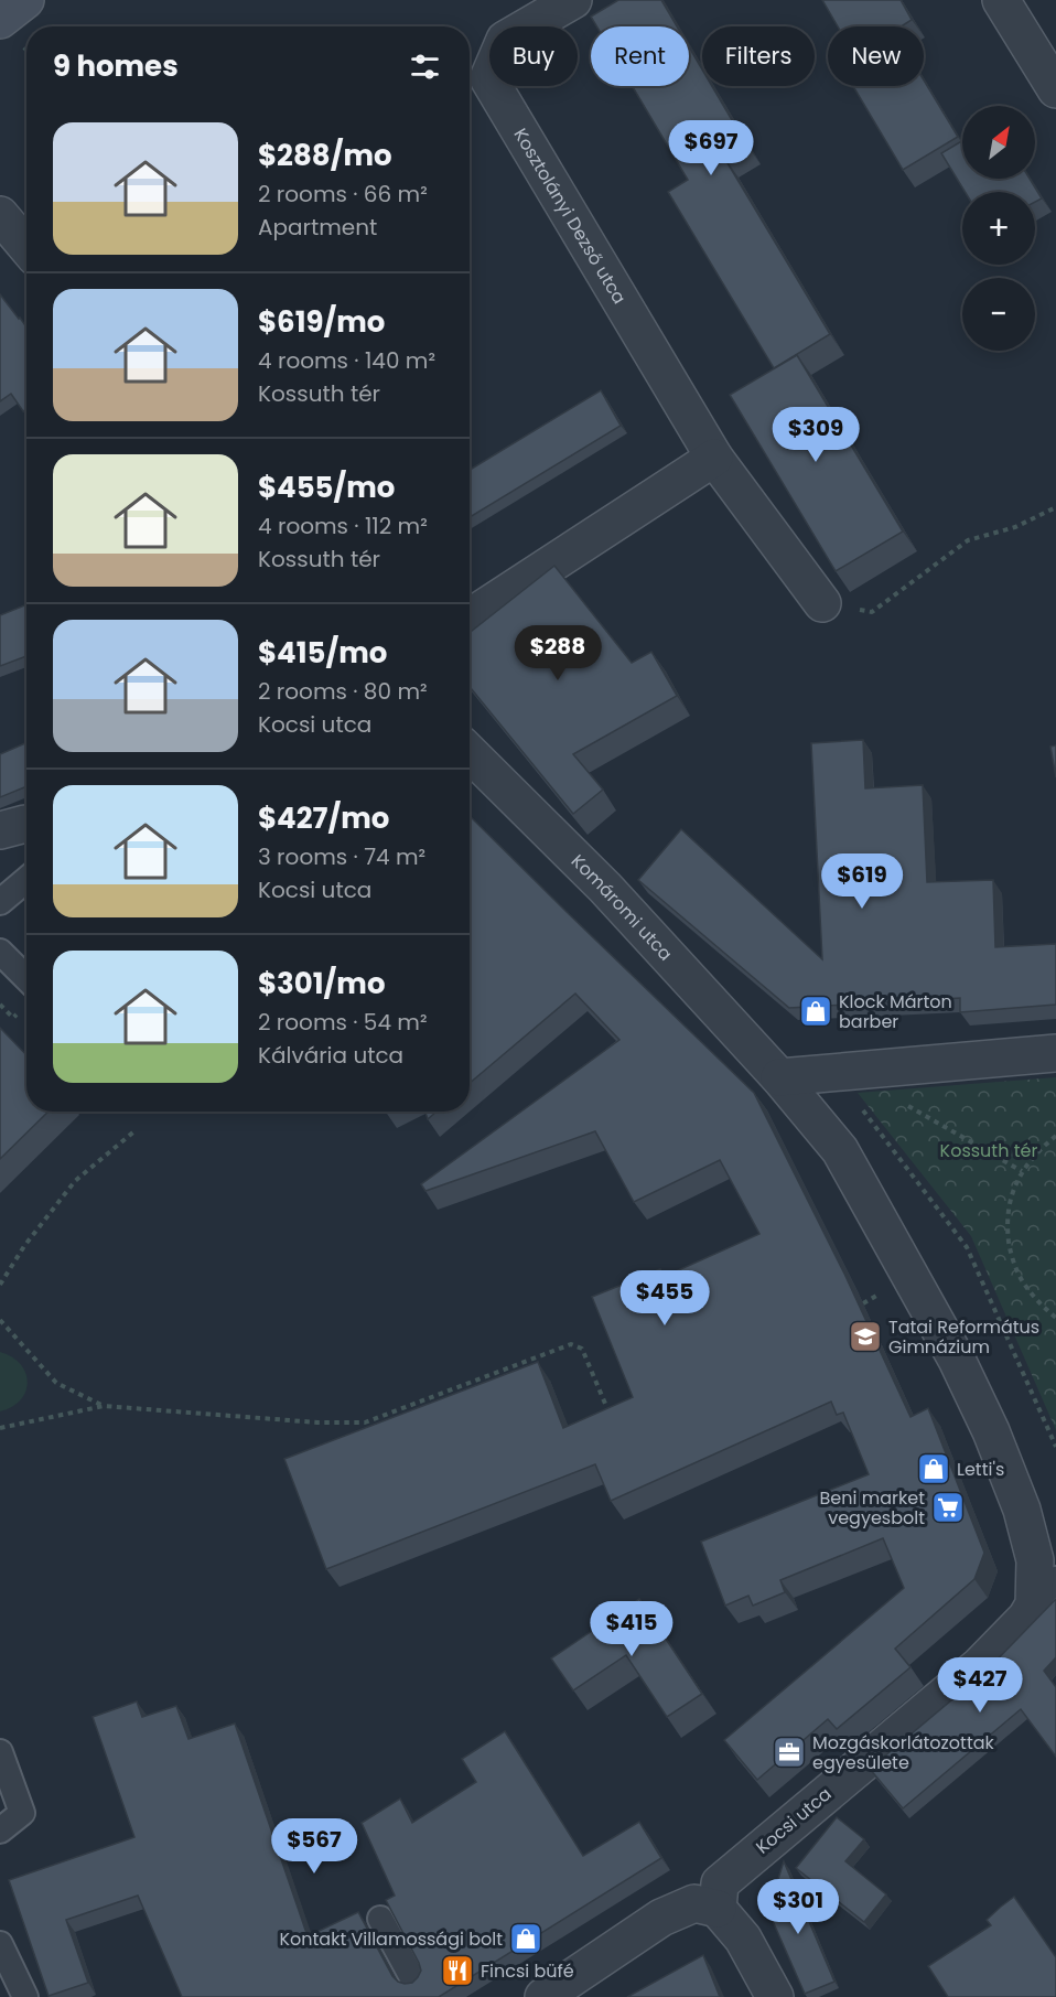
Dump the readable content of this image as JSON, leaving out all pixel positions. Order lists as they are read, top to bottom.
{
  "streets": {
    "street": ["Kosztolányi Dezső utca", "Komáromi utca", "Kocsi utca"]
  },
  "parks": ["Kossuth tér"],
  "places": {
    "shop": ["Klock Márton barber", "Letti's", "Kontakt Villamossági bolt"],
    "school or university": ["Tatai Református Gimnázium"],
    "supermarket": ["Beni market vegyesbolt"],
    "office": ["Mozgáskorlátozottak egyesülete"],
    "restaurant": ["Fincsi büfé"]
  },
  "north": "top right",
  "page": {
    "chip": [
      "Buy",
      "Rent",
      "Filters",
      "New"
    ],
    "heading": "9 homes",
    "map_buttons": ["+", "−"],
    "list": [
      {
        "name": "$288/mo",
        "note": "2 rooms · 66 m² · Apartment"
      },
      {
        "name": "$619/mo",
        "note": "4 rooms · 140 m² · Kossuth tér"
      },
      {
        "name": "$455/mo",
        "note": "4 rooms · 112 m² · Kossuth tér"
      },
      {
        "name": "$415/mo",
        "note": "2 rooms · 80 m² · Kocsi utca"
      },
      {
        "name": "$427/mo",
        "note": "3 rooms · 74 m² · Kocsi utca"
      },
      {
        "name": "$301/mo",
        "note": "2 rooms · 54 m² · Kálvária utca"
      }
    ],
    "price": [
      "$697",
      "$309",
      "$288",
      "$619",
      "$455",
      "$415",
      "$427",
      "$567",
      "$301"
    ]
  }
}
